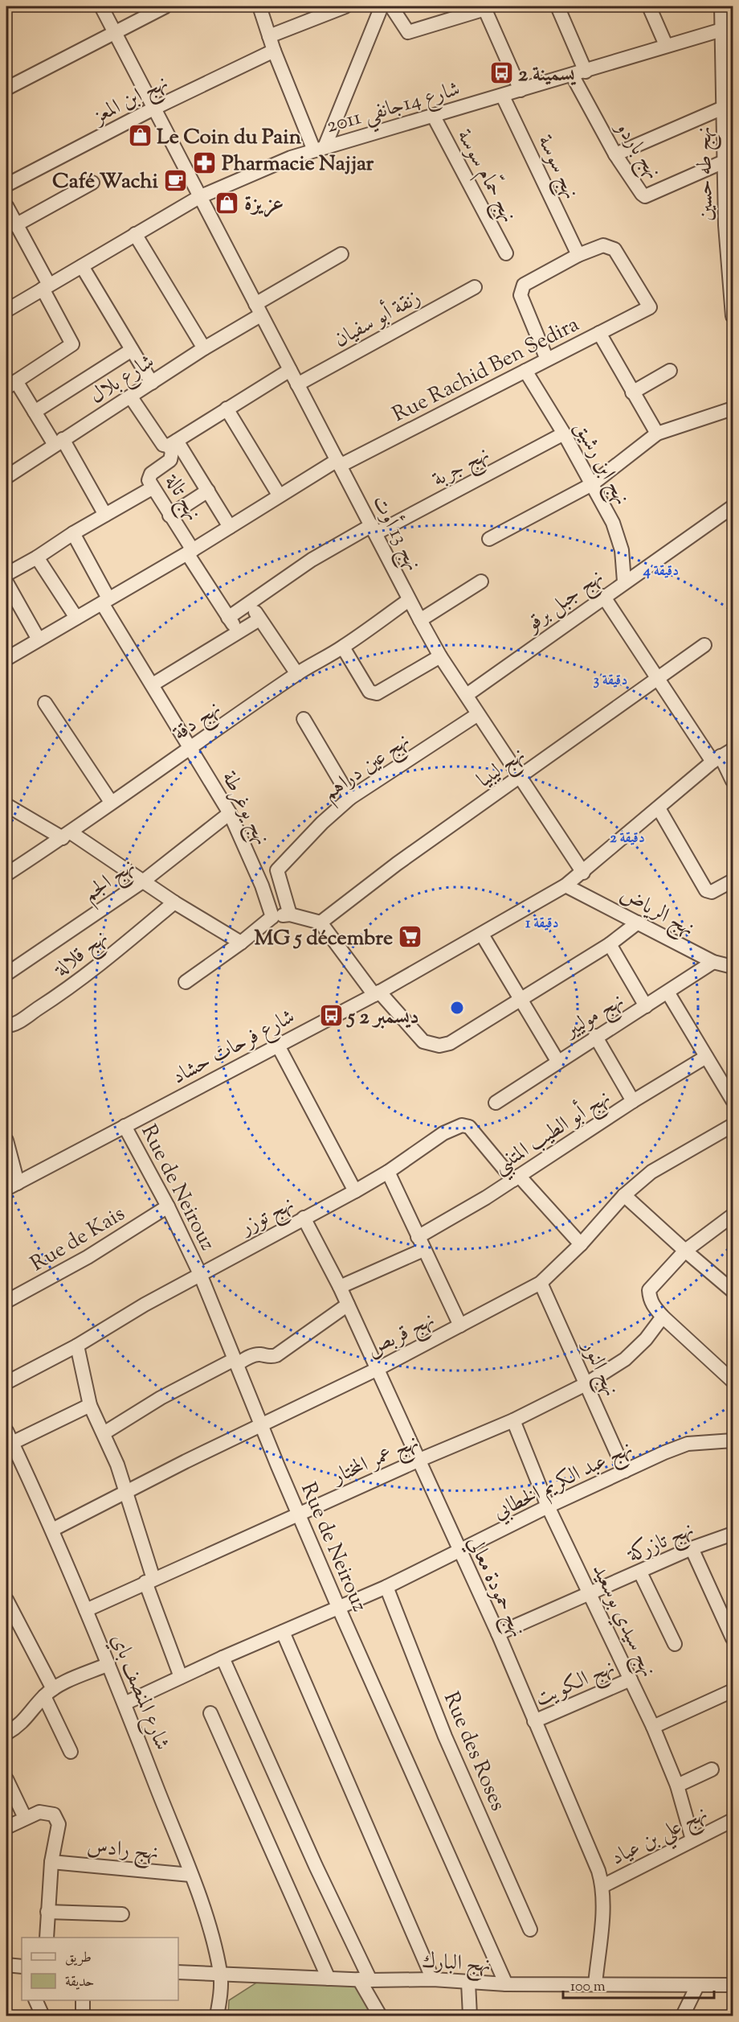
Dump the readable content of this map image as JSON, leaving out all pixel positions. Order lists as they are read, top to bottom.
{
  "streets": {
    "street": [
      "نهج ابن المعز",
      "شارع 14جانفي 2011",
      "نهج باردو",
      "نهج سوسة",
      "نهج طه حسين",
      "نهج حمّام سوسة",
      "زنقة أبو سفيان",
      "Rue Rachid Ben Sedira",
      "شارع بلال",
      "نهج ابن رشيق",
      "نهج جربة",
      "نهج تالة",
      "نهج 13 أوت",
      "نهج جبل برقو",
      "نهج دقة",
      "نهج عين دراهم",
      "نهج ليبيا",
      "نهج يوغرطة",
      "نهج الجم",
      "نهج الرياض",
      "نهج قلالة",
      "نهج موليير",
      "شارع فرحات حشاد",
      "نهج أبو الطيب المتنبي",
      "Rue de Neirouz",
      "نهج توزر",
      "Rue de Kais",
      "نهج قربص",
      "نهج النور",
      "نهج عمر المختار",
      "نهج عبد الكريم الخطابي",
      "نهج تازركة",
      "نهج حمودة معالي",
      "نهج سيدي بوسعيد",
      "نهج الكويت",
      "شارع المنصف باي",
      "Rue des Roses",
      "نهج علي بن عياد",
      "نهج رادس",
      "نهج البارك"
    ]
  },
  "crossings": [
    ["نهج ابن المعز", "نهج 13 أوت"],
    ["شارع 14جانفي 2011", "نهج باردو"],
    ["شارع 14جانفي 2011", "نهج سوسة"],
    ["شارع 14جانفي 2011", "نهج طه حسين"],
    ["شارع 14جانفي 2011", "نهج حمّام سوسة"],
    ["شارع 14جانفي 2011", "نهج 13 أوت"],
    ["نهج باردو", "نهج طه حسين"],
    ["نهج سوسة", "Rue Rachid Ben Sedira"],
    ["زنقة أبو سفيان", "نهج 13 أوت"],
    ["Rue Rachid Ben Sedira", "نهج ابن رشيق"],
    ["Rue Rachid Ben Sedira", "نهج تالة"],
    ["Rue Rachid Ben Sedira", "نهج 13 أوت"],
    ["Rue Rachid Ben Sedira", "نهج يوغرطة"],
    ["شارع بلال", "نهج 13 أوت"],
    ["نهج ابن رشيق", "نهج جربة"],
    ["نهج ابن رشيق", "نهج جبل برقو"],
    ["نهج جربة", "نهج تالة"],
    ["نهج جربة", "نهج 13 أوت"],
    ["نهج 13 أوت", "نهج جبل برقو"],
    ["نهج 13 أوت", "نهج دقة"],
    ["نهج 13 أوت", "نهج عين دراهم"],
    ["نهج 13 أوت", "نهج ليبيا"],
    ["نهج 13 أوت", "شارع فرحات حشاد"],
    ["نهج دقة", "نهج يوغرطة"],
    ["نهج عين دراهم", "نهج يوغرطة"],
    ["نهج يوغرطة", "نهج الجم"],
    ["نهج الرياض", "نهج موليير"],
    ["نهج الرياض", "شارع فرحات حشاد"],
    ["شارع فرحات حشاد", "Rue de Neirouz"],
    ["نهج أبو الطيب المتنبي", "نهج توزر"],
    ["نهج أبو الطيب المتنبي", "نهج حمودة معالي"],
    ["Rue de Neirouz", "نهج توزر"],
    ["Rue de Neirouz", "Rue de Kais"],
    ["Rue de Neirouz", "نهج قربص"],
    ["Rue de Neirouz", "نهج عمر المختار"],
    ["Rue de Neirouz", "نهج عبد الكريم الخطابي"],
    ["Rue de Neirouz", "نهج البارك"],
    ["نهج توزر", "نهج حمودة معالي"],
    ["نهج قربص", "نهج النور"],
    ["نهج قربص", "نهج حمودة معالي"],
    ["نهج قربص", "شارع المنصف باي"],
    ["نهج النور", "نهج عمر المختار"],
    ["نهج النور", "نهج عبد الكريم الخطابي"],
    ["نهج عمر المختار", "نهج حمودة معالي"],
    ["نهج عمر المختار", "نهج سيدي بوسعيد"],
    ["نهج عمر المختار", "شارع المنصف باي"],
    ["نهج عبد الكريم الخطابي", "نهج حمودة معالي"],
    ["نهج عبد الكريم الخطابي", "نهج سيدي بوسعيد"],
    ["نهج عبد الكريم الخطابي", "شارع المنصف باي"],
    ["نهج عبد الكريم الخطابي", "Rue des Roses"],
    ["نهج تازركة", "نهج حمودة معالي"],
    ["نهج تازركة", "نهج سيدي بوسعيد"],
    ["نهج حمودة معالي", "نهج الكويت"],
    ["نهج حمودة معالي", "نهج علي بن عياد"],
    ["نهج حمودة معالي", "نهج البارك"],
    ["نهج سيدي بوسعيد", "نهج الكويت"],
    ["نهج سيدي بوسعيد", "نهج علي بن عياد"],
    ["شارع المنصف باي", "نهج رادس"],
    ["شارع المنصف باي", "نهج البارك"]
  ],
  "places": {
    "bus stop": ["يسمينة 2", "5 ديسمبر 2"],
    "shop": ["Le Coin du Pain", "عزيزة"],
    "pharmacy": ["Pharmacie Najjar"],
    "cafe": ["Café Wachi"],
    "supermarket": ["MG 5 décembre"]
  },
  "legend": ["طريق", "حديقة"],
  "scale_bar": "100 m",
  "rings": [
    "4 دقيقة",
    "3 دقيقة",
    "2 دقيقة",
    "1 دقيقة"
  ]
}
